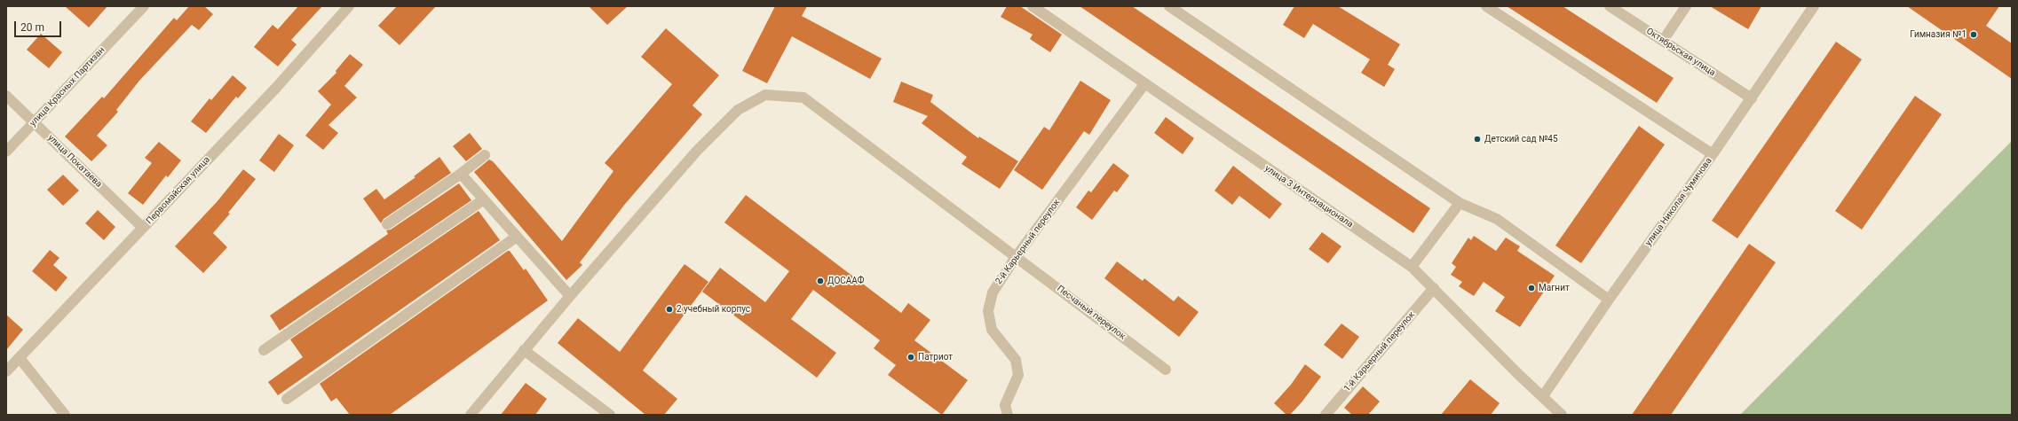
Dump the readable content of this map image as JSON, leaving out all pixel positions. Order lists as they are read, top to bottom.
{
  "streets": {
    "street": [
      "Октябрьская улица",
      "улица Красных Партизан",
      "улица Покатаева",
      "Первомайская улица",
      "улица 3 Интернационала",
      "улица Николая Чумичова",
      "2-й Карьерный переулок",
      "Песчаный переулок",
      "1-й Карьерный переулок"
    ]
  },
  "crossings": [
    ["Октябрьская улица", "улица Николая Чумичова"],
    ["улица Красных Партизан", "улица Покатаева"],
    ["улица Покатаева", "Первомайская улица"],
    ["улица 3 Интернационала", "улица Николая Чумичова"],
    ["улица 3 Интернационала", "2-й Карьерный переулок"],
    ["улица 3 Интернационала", "1-й Карьерный переулок"],
    ["2-й Карьерный переулок", "Песчаный переулок"]
  ],
  "places": [
    "Гимназия №1",
    "Детский сад №45",
    "ДОСААФ",
    "Магнит",
    "2 учебный корпус",
    "Патриот"
  ],
  "scale_bar": "20 m"
}
